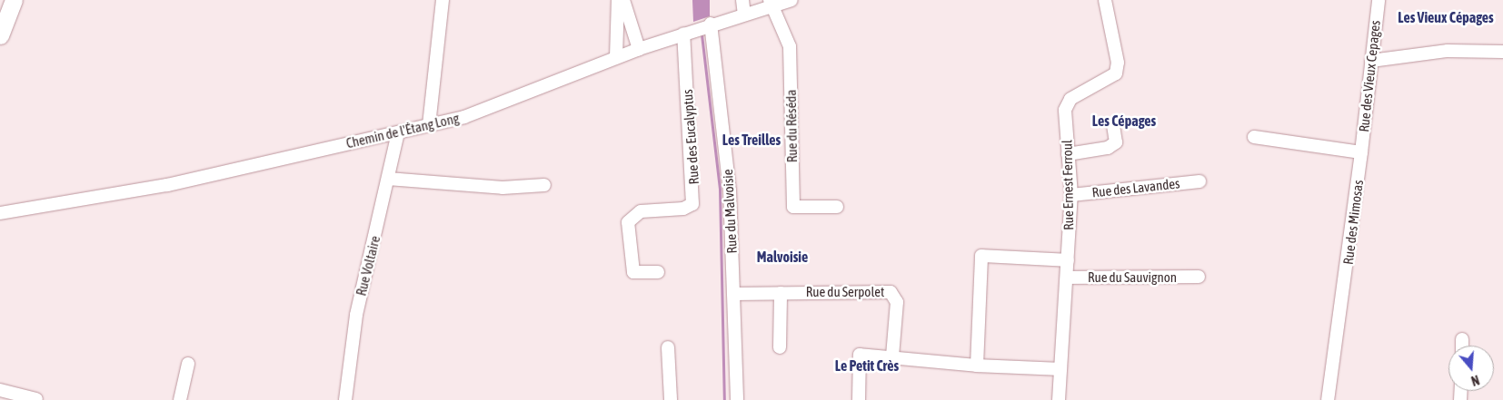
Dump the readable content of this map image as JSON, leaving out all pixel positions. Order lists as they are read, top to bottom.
{
  "streets": {
    "street": [
      "Rue des Vieux Cepages",
      "Rue du Réséda",
      "Chemin de l'Étang Long",
      "Rue des Eucalyptus",
      "Rue Ernest Ferroul",
      "Rue des Lavandes",
      "Rue du Malvoisie",
      "Rue des Mimosas",
      "Rue Voltaire",
      "Rue du Sauvignon",
      "Rue du Serpolet"
    ]
  },
  "crossings": [
    ["Rue des Vieux Cepages", "Rue des Mimosas"],
    ["Rue du Réséda", "Chemin de l'Étang Long"],
    ["Chemin de l'Étang Long", "Rue des Eucalyptus"],
    ["Chemin de l'Étang Long", "Rue du Malvoisie"],
    ["Chemin de l'Étang Long", "Rue Voltaire"],
    ["Rue Ernest Ferroul", "Rue des Lavandes"],
    ["Rue Ernest Ferroul", "Rue du Sauvignon"],
    ["Rue du Malvoisie", "Rue du Serpolet"]
  ],
  "districts": [
    "Les Vieux Cépages",
    "Les Cépages",
    "Les Treilles",
    "Malvoisie",
    "Le Petit Crès"
  ],
  "north": "bottom"
}
